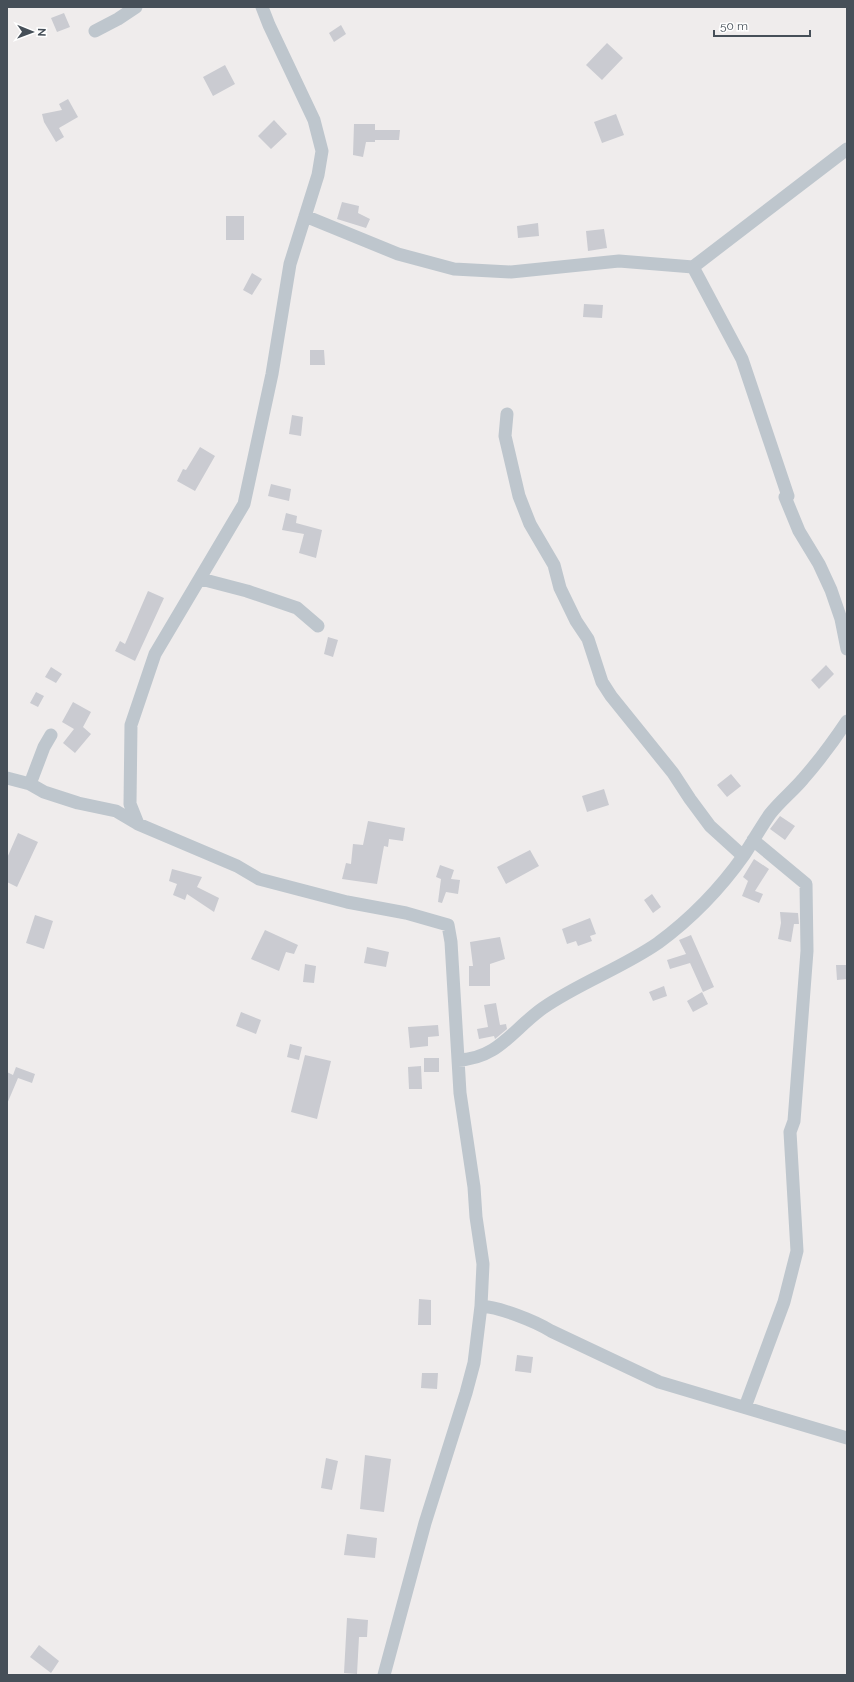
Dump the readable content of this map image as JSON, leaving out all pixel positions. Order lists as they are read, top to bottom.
{
  "scale_bar": "50 m",
  "north": "right"
}
